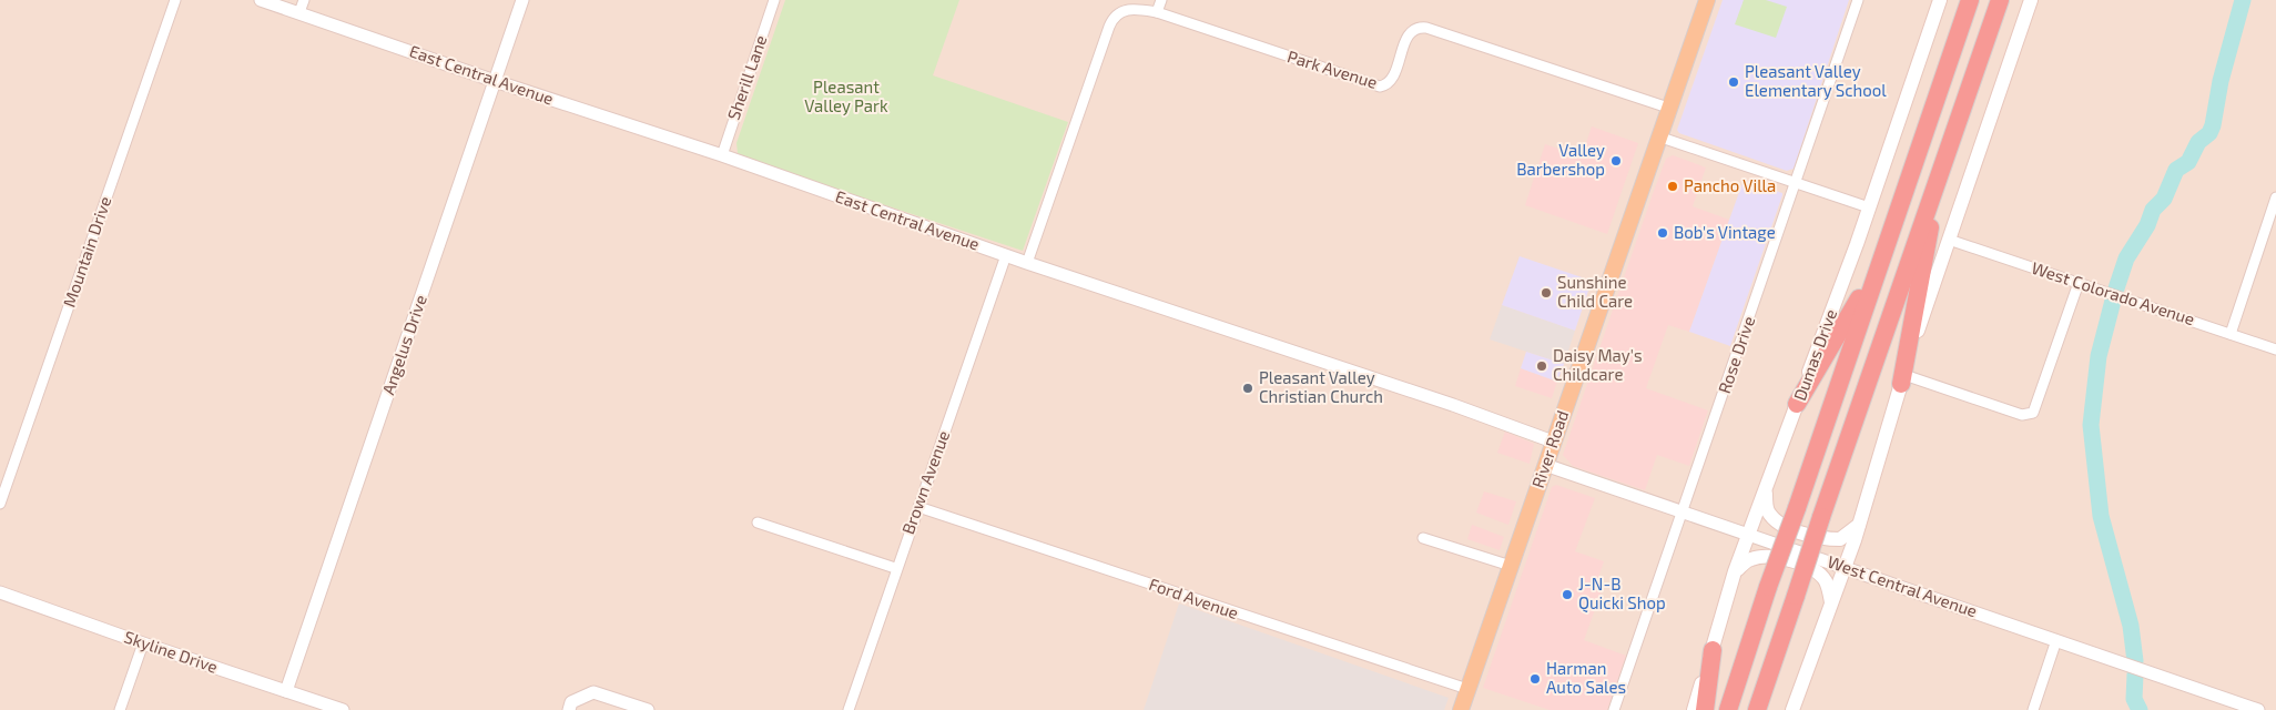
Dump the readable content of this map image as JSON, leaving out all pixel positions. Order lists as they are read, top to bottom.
{
  "streets": {
    "main road": ["Dumas Drive", "River Road"],
    "street": [
      "Park Avenue",
      "East Central Avenue",
      "Sherill Lane",
      "Mountain Drive",
      "West Colorado Avenue",
      "Angelus Drive",
      "Rose Drive",
      "Brown Avenue",
      "West Central Avenue",
      "Ford Avenue",
      "Skyline Drive"
    ]
  },
  "crossings": [
    ["Park Avenue", "East Central Avenue"],
    ["Park Avenue", "River Road"],
    ["East Central Avenue", "Sherill Lane"],
    ["East Central Avenue", "Angelus Drive"],
    ["East Central Avenue", "River Road"],
    ["East Central Avenue", "Brown Avenue"],
    ["Angelus Drive", "Skyline Drive"],
    ["Rose Drive", "West Central Avenue"],
    ["Dumas Drive", "West Central Avenue"],
    ["River Road", "West Central Avenue"],
    ["River Road", "Ford Avenue"],
    ["Brown Avenue", "Ford Avenue"]
  ],
  "parks": ["Pleasant Valley Park"],
  "places": [
    "Pleasant Valley Elementary School",
    "Valley Barbershop",
    "Pancho Villa",
    "Bob's Vintage",
    "Sunshine Child Care",
    "Daisy May's Childcare",
    "Pleasant Valley Christian Church",
    "J-N-B Quicki Shop",
    "Harman Auto Sales"
  ]
}
